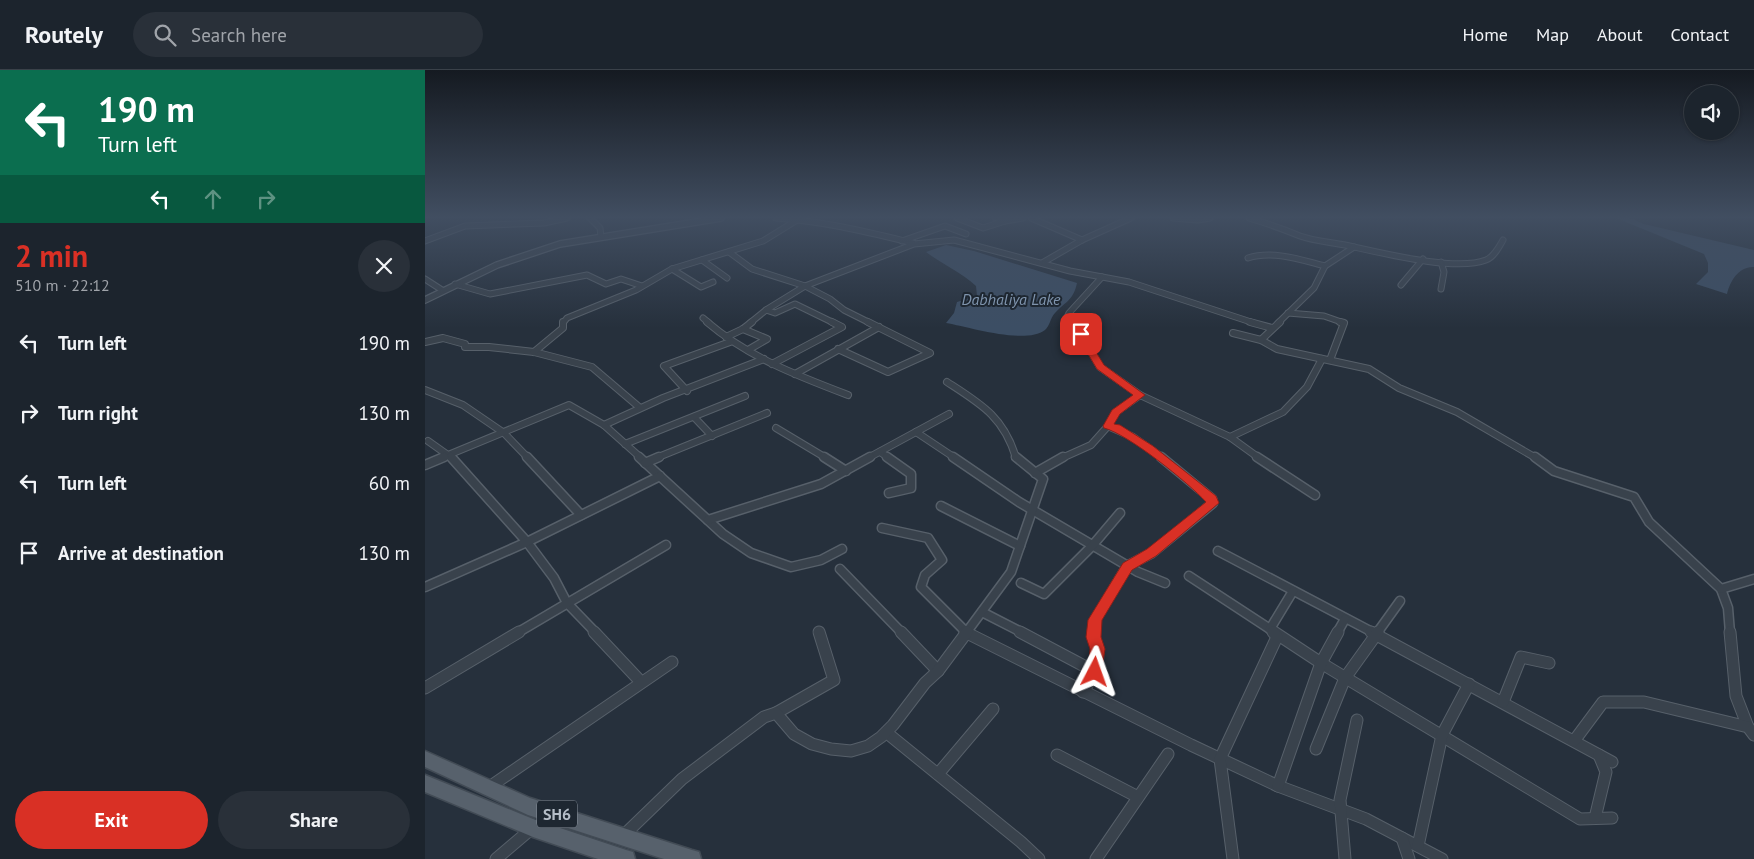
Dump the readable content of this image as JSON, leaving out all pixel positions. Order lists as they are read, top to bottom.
{
  "streets": {
    "main road": ["SH6"]
  },
  "water": ["Dabhaliya Lake"],
  "page": {
    "header": "Routely",
    "search": "Search here",
    "nav": [
      "Home",
      "Map",
      "About",
      "Contact"
    ],
    "turn": ["190 m", "Turn left"],
    "heading": ["2 min", "510 m · 22:12"],
    "list": [
      {
        "name": "Turn left",
        "value": "190 m"
      },
      {
        "name": "Turn right",
        "value": "130 m"
      },
      {
        "name": "Turn left",
        "value": "60 m"
      },
      {
        "name": "Arrive at destination",
        "value": "130 m"
      }
    ],
    "buttons": ["Exit", "Share"]
  }
}
